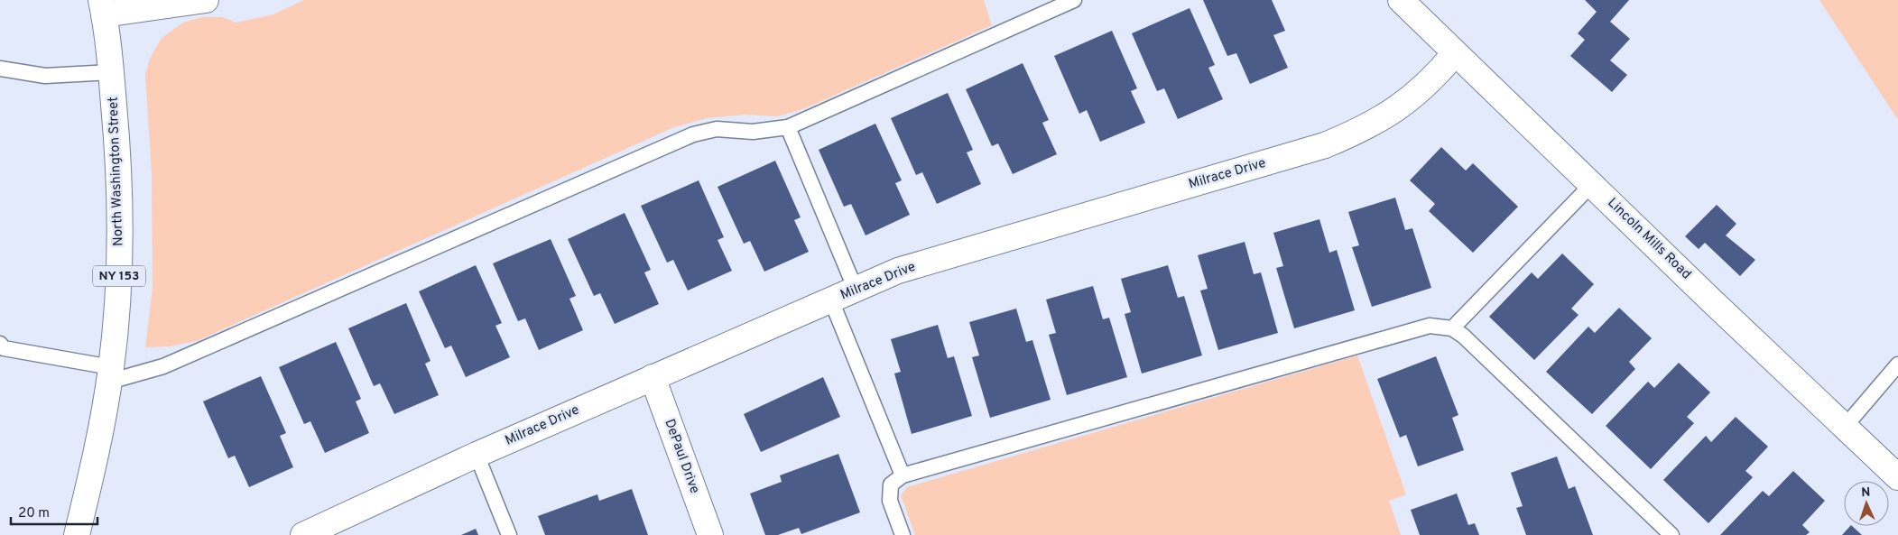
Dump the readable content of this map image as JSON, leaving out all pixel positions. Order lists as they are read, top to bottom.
{
  "streets": {
    "street": [
      "North Washington Street",
      "Milrace Drive",
      "Lincoln Mills Road",
      "NY 153",
      "DePaul Drive"
    ]
  },
  "crossings": [
    ["Milrace Drive", "Lincoln Mills Road"],
    ["Milrace Drive", "DePaul Drive"]
  ],
  "scale_bar": "20 m",
  "north": "top"
}
